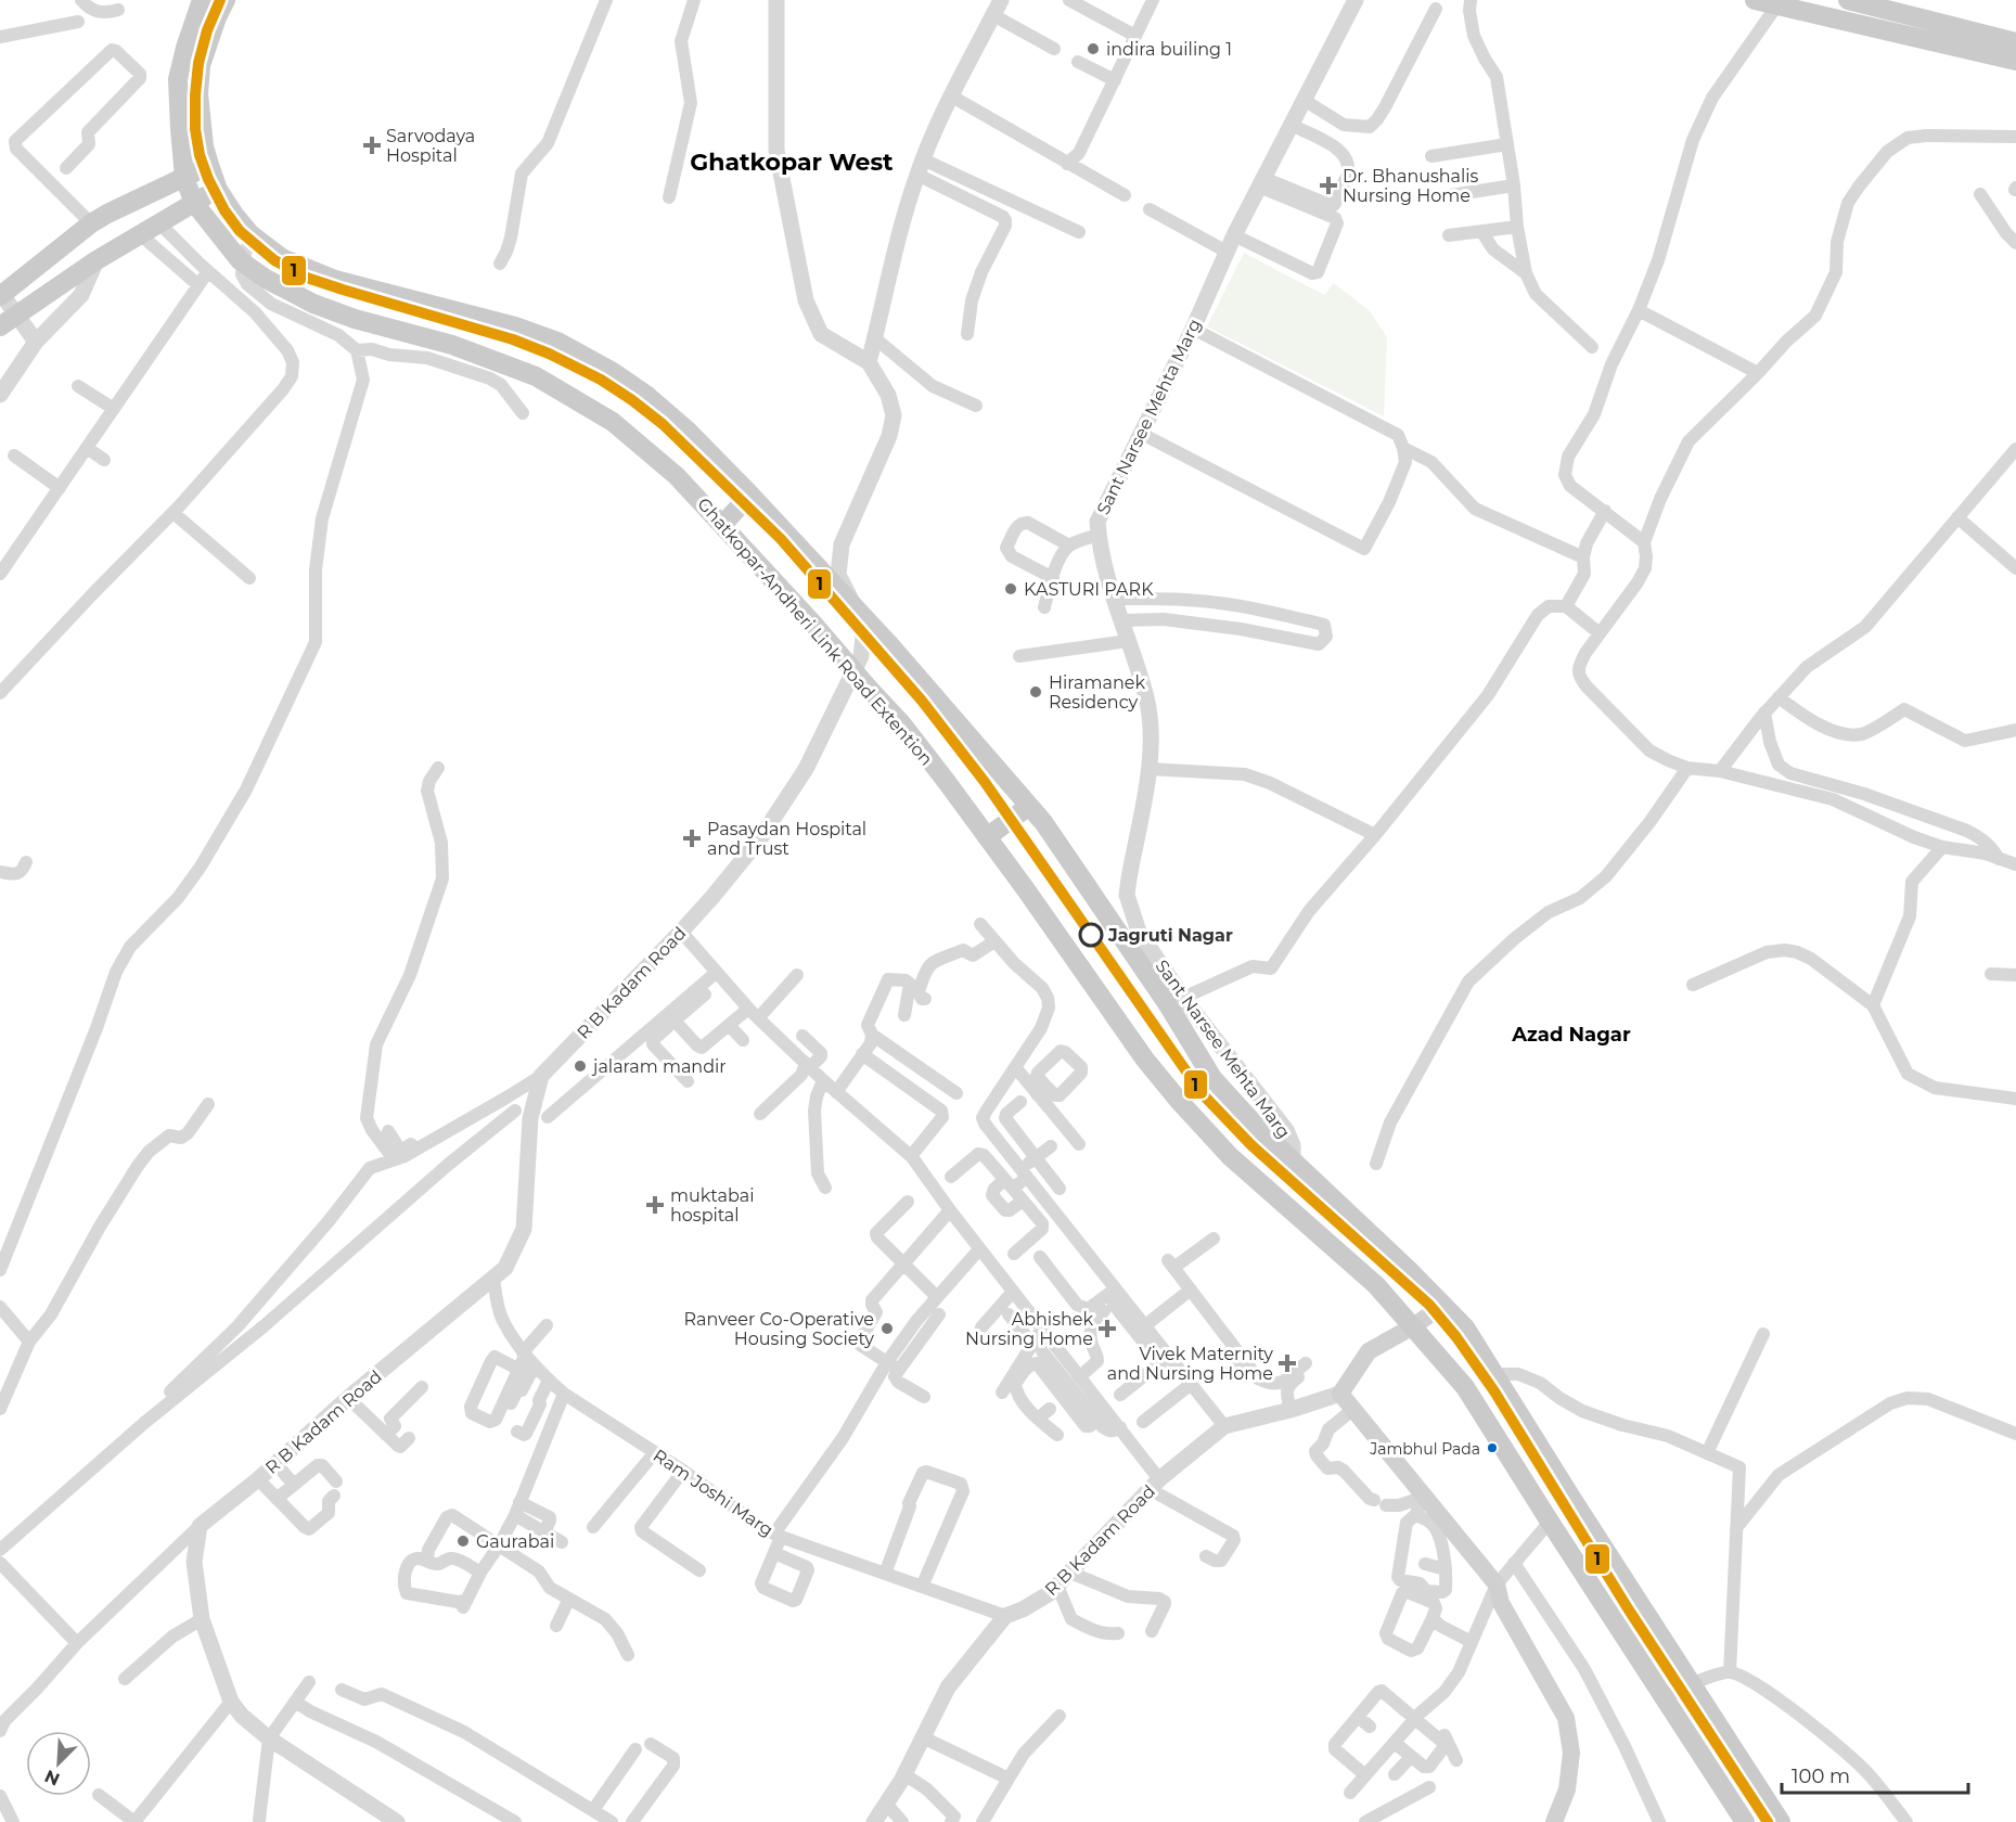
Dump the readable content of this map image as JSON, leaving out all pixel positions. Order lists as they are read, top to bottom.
{
  "streets": {
    "main road": ["Ghatkopar-Andheri Link Road Extention"],
    "street": ["Sant Narsee Mehta Marg", "R B Kadam Road", "Ram Joshi Marg"]
  },
  "crossings": [
    ["R B Kadam Road", "Ram Joshi Marg"]
  ],
  "districts": ["Ghatkopar West", "Azad Nagar"],
  "places": {
    "other": [
      "indira builing 1",
      "KASTURI PARK",
      "Hiramanek Residency",
      "Jagruti Nagar",
      "jalaram mandir",
      "Ranveer Co-Operative Housing Society",
      "Jambhul Pada",
      "Gaurabai"
    ],
    "health": [
      "Sarvodaya Hospital",
      "Dr. Bhanushalis Nursing Home",
      "Pasaydan Hospital and Trust",
      "muktabai hospital",
      "Abhishek Nursing Home",
      "Vivek Maternity and Nursing Home"
    ]
  },
  "lines": ["metro line 1"],
  "scale_bar": "100 m",
  "north": "bottom left"
}
